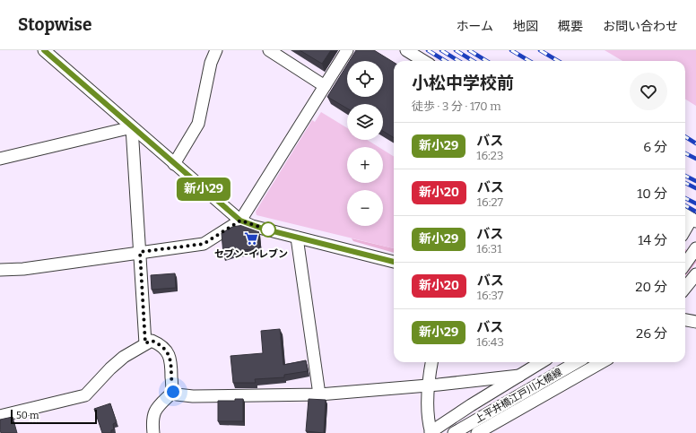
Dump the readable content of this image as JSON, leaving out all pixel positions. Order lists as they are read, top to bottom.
{
  "streets": {
    "street": ["上平井橋江戸川大橋線"]
  },
  "places": {
    "supermarket": ["セブン-イレブン"]
  },
  "lines": ["bus line 新小29"],
  "scale_bar": "50 m",
  "page": {
    "header": "Stopwise",
    "nav": [
      "ホーム",
      "地図",
      "概要",
      "お問い合わせ"
    ],
    "on_map": "新小29",
    "map_buttons": ["+", "−"],
    "heading": ["小松中学校前", "徒歩 · 3 分 · 170 m"],
    "list": [
      {
        "mark": "新小29",
        "name": "バス",
        "note": "16:23",
        "value": "6 分"
      },
      {
        "mark": "新小20",
        "name": "バス",
        "note": "16:27",
        "value": "10 分"
      },
      {
        "mark": "新小29",
        "name": "バス",
        "note": "16:31",
        "value": "14 分"
      },
      {
        "mark": "新小20",
        "name": "バス",
        "note": "16:37",
        "value": "20 分"
      },
      {
        "mark": "新小29",
        "name": "バス",
        "note": "16:43",
        "value": "26 分"
      }
    ],
    "scale": "50 m"
  }
}
